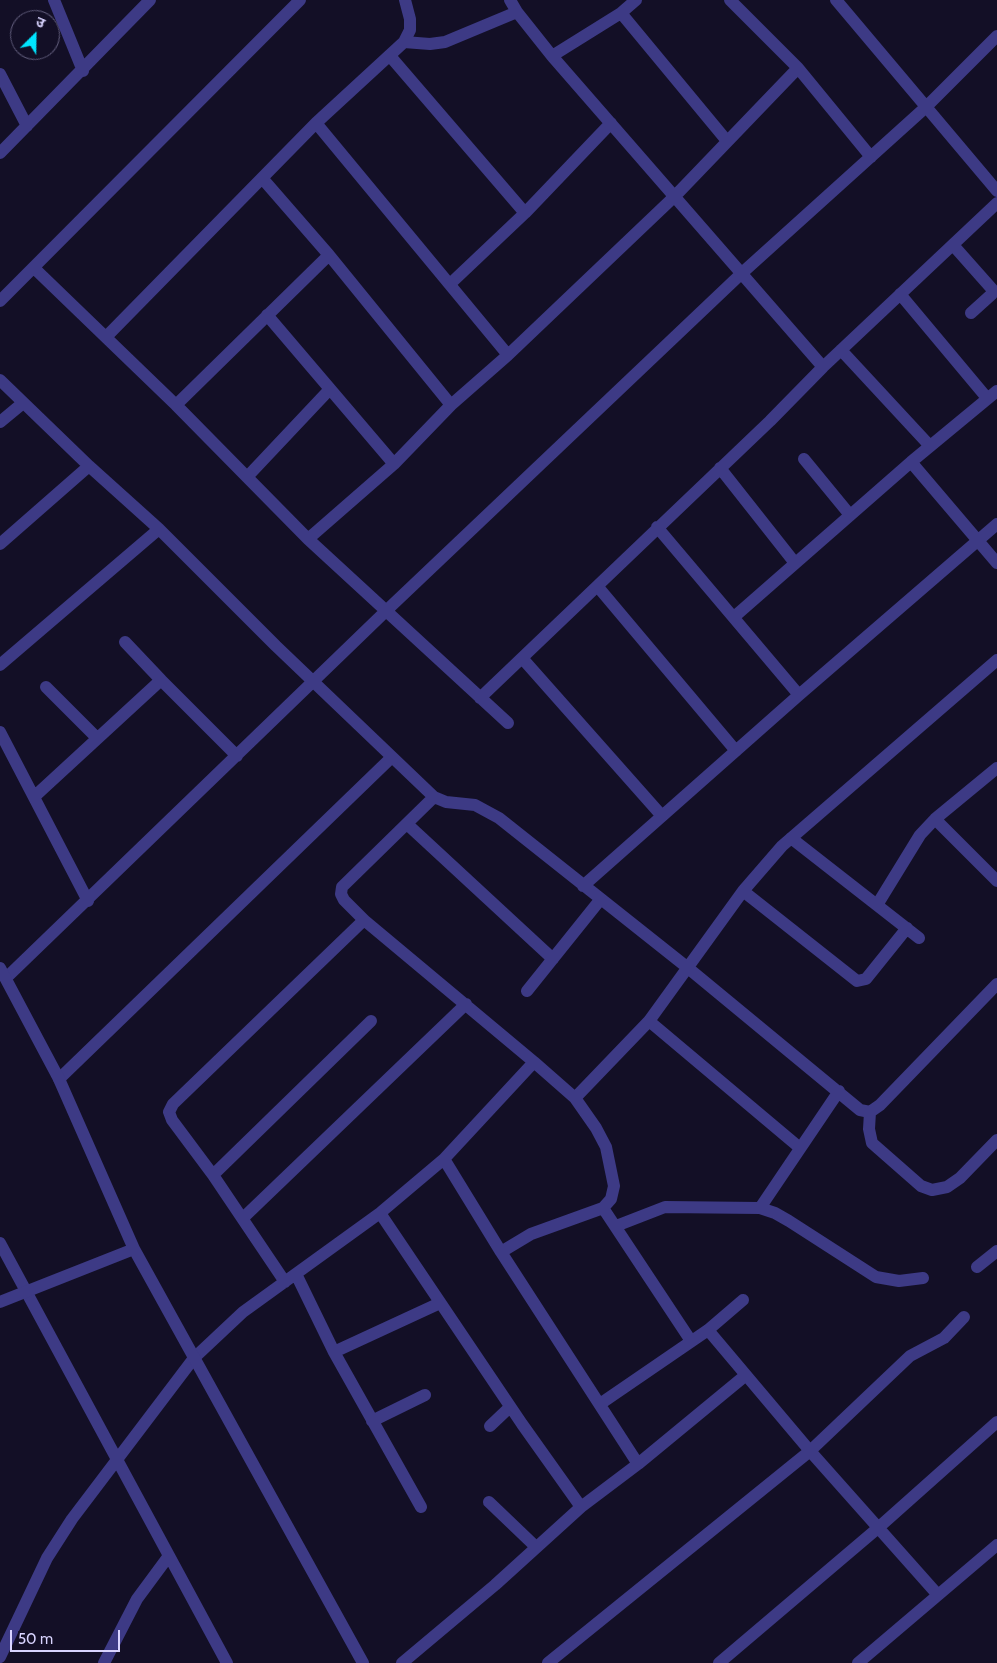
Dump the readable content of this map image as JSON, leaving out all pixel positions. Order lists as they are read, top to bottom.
{
  "scale_bar": "50 m",
  "north": "top right"
}
